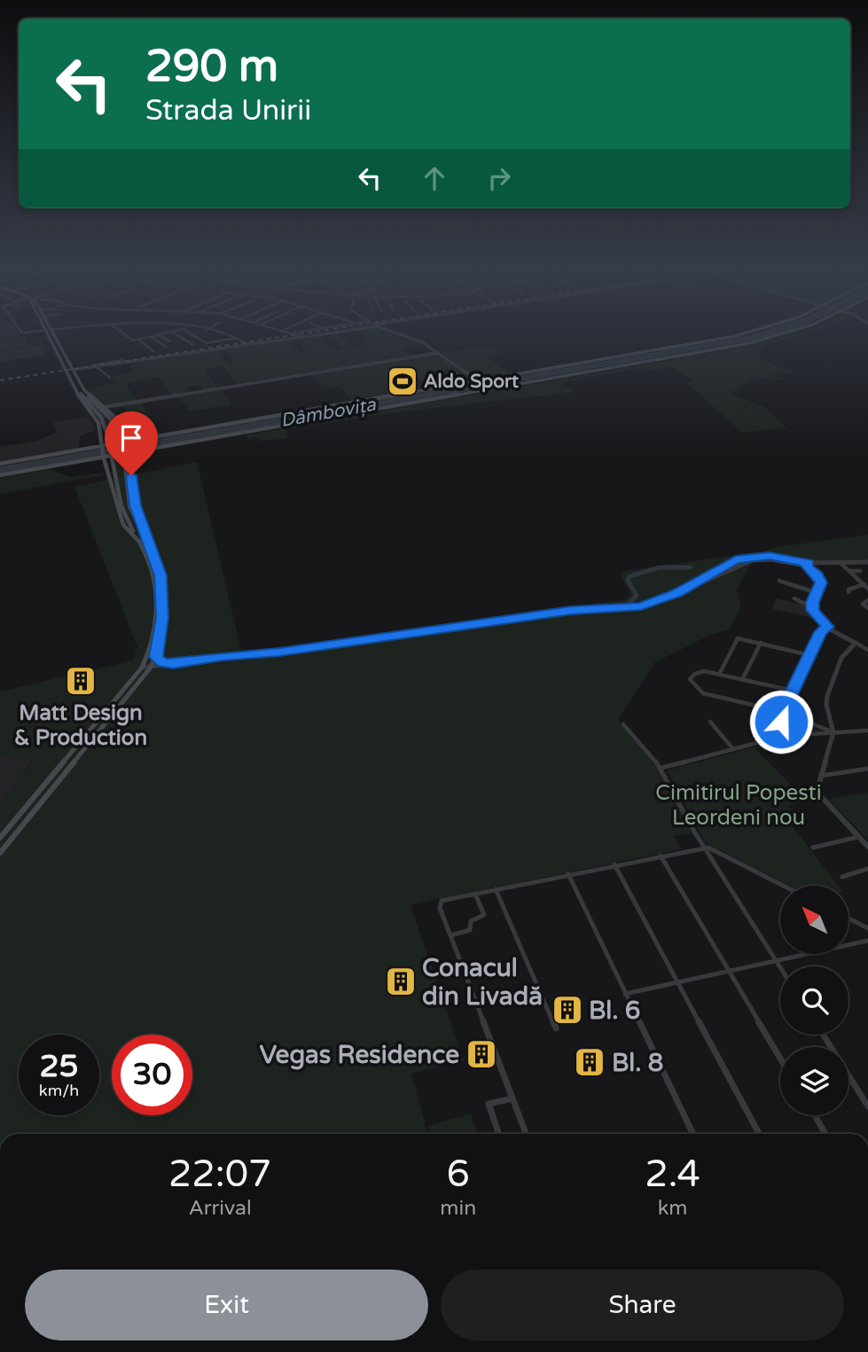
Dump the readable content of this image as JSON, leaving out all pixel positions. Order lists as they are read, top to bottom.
{
  "water": ["Dâmbovița"],
  "parks": ["Cimitirul Popesti Leordeni nou"],
  "places": {
    "sports": ["Aldo Sport"],
    "building": [
      "Matt Design & Production",
      "Conacul din Livadă",
      "Bl. 6",
      "Vegas Residence",
      "Bl. 8"
    ]
  },
  "north": "top left",
  "page": {
    "turn": ["290 m", "Strada Unirii"],
    "speed": "25 km/h",
    "limit": "30",
    "eta": [
      "22:07",
      "Arrival",
      "6",
      "min",
      "2.4",
      "km"
    ],
    "buttons": ["Exit", "Share"]
  }
}
